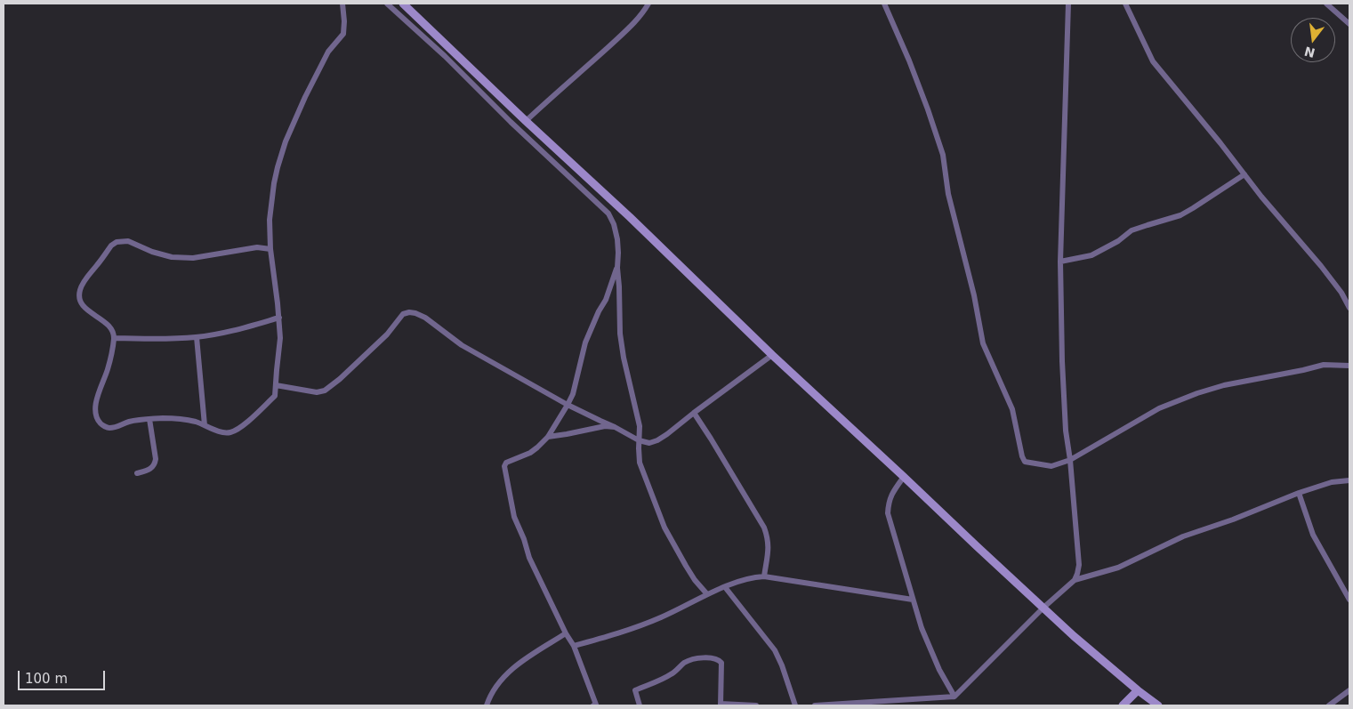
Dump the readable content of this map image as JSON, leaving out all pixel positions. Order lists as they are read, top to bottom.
{
  "scale_bar": "100 m",
  "north": "bottom"
}
